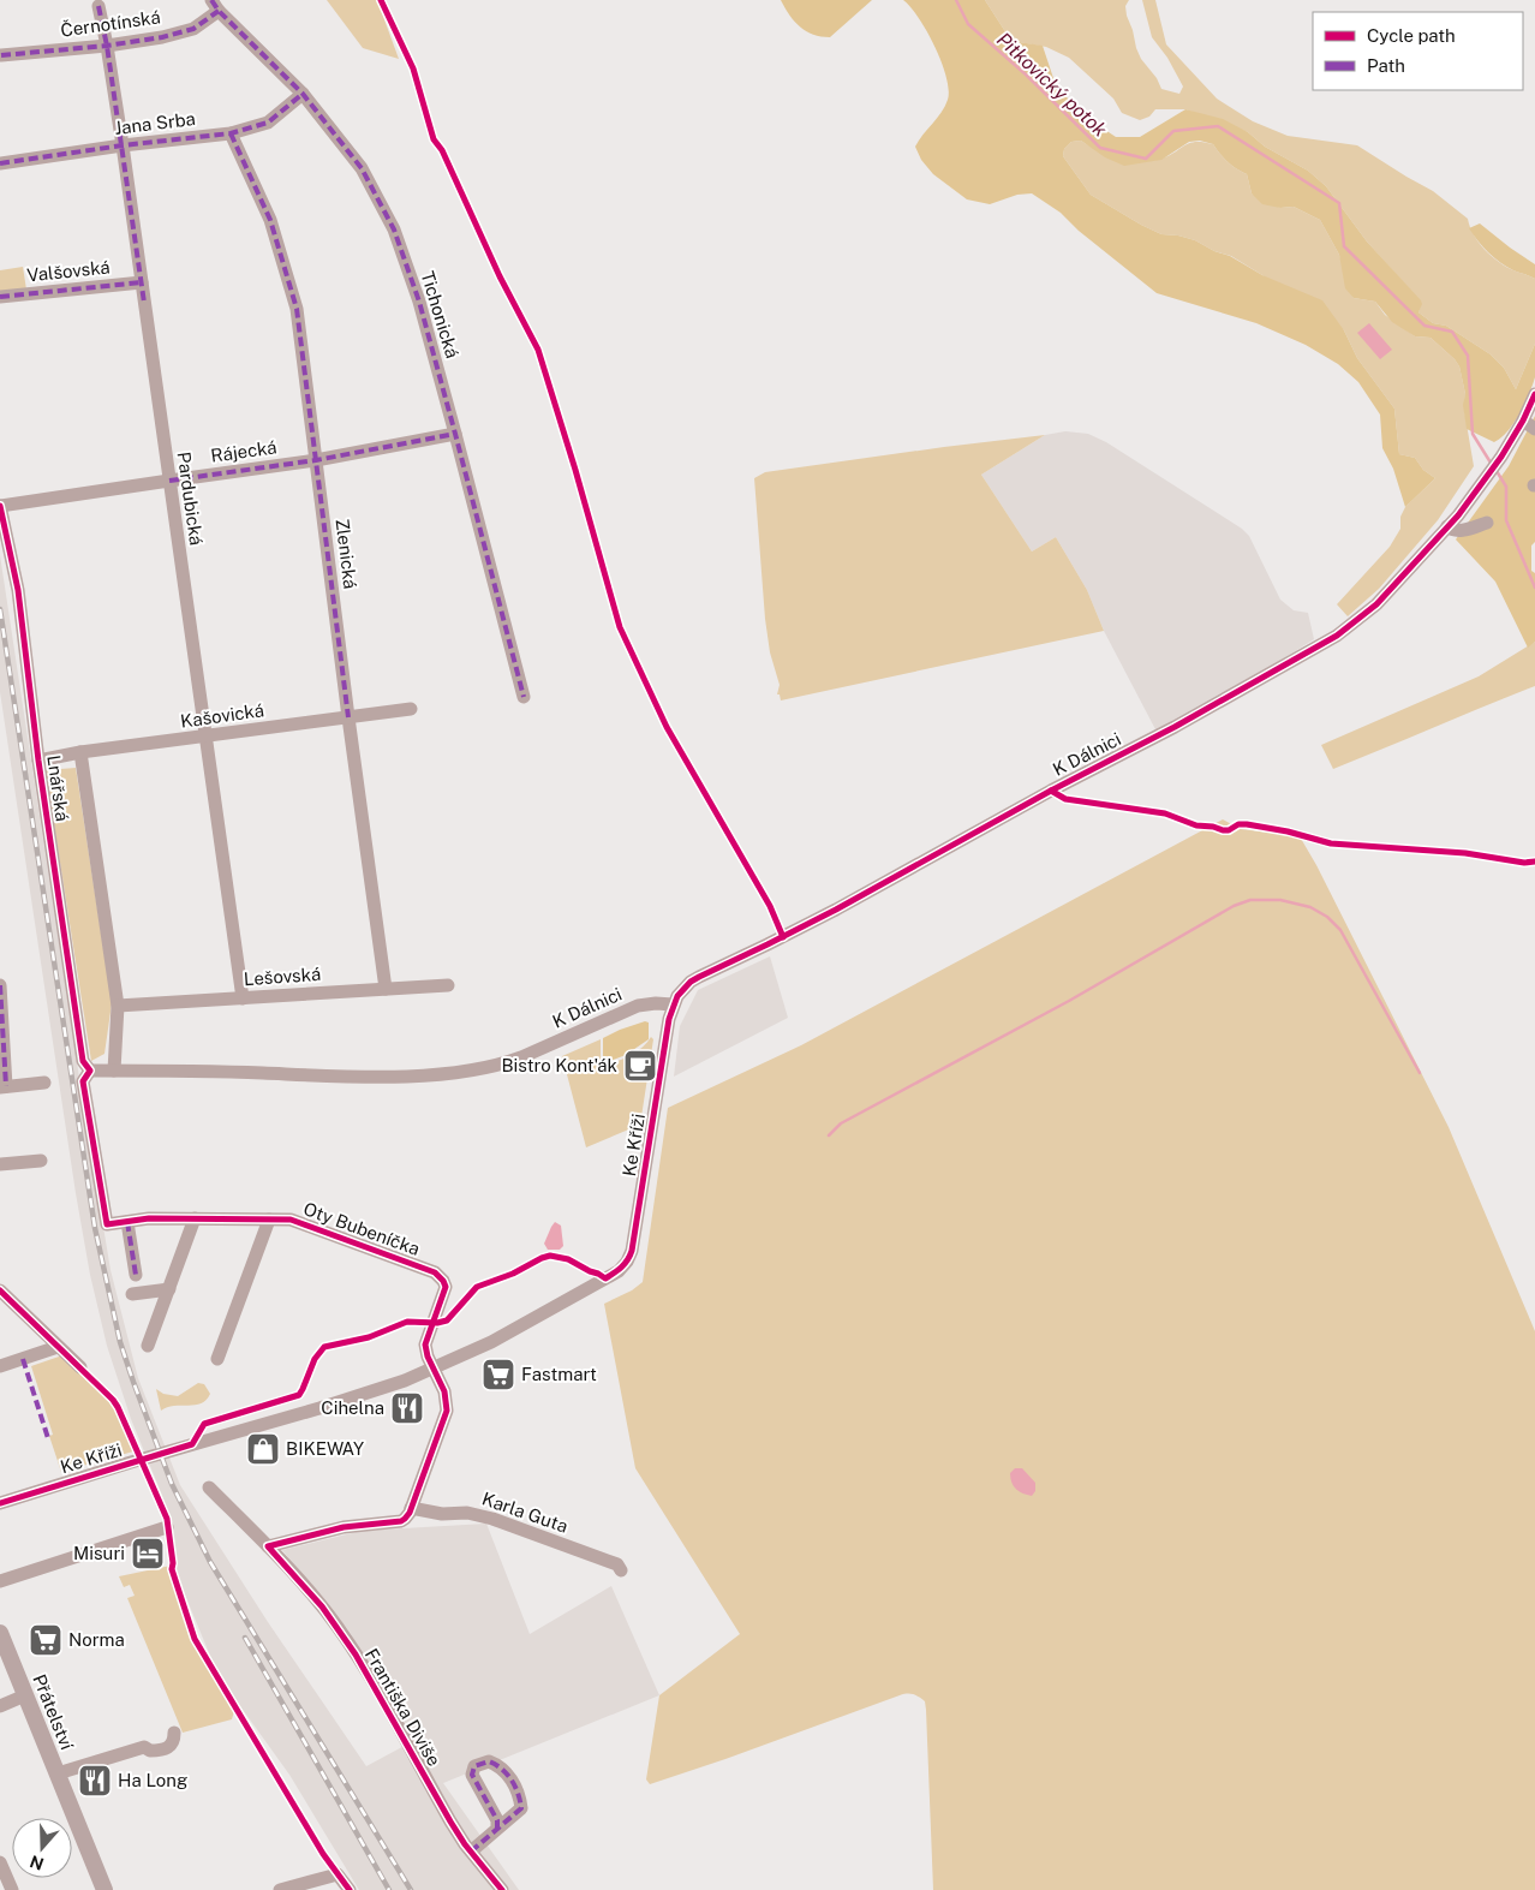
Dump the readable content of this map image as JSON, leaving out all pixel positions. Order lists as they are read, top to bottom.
{
  "streets": {
    "main road": ["Přátelství"],
    "street": [
      "Černotínská",
      "Jana Srba",
      "Valšovská",
      "Tichonická",
      "Rájecká",
      "Pardubická",
      "Zlenická",
      "Kašovická",
      "K Dálnici",
      "Lnářská",
      "Lešovská",
      "Ke Kříži",
      "Oty Bubeníčka",
      "Karla Guta",
      "Františka Diviše"
    ]
  },
  "crossings": [
    ["Černotínská", "Tichonická"],
    ["Černotínská", "Pardubická"],
    ["Jana Srba", "Tichonická"],
    ["Jana Srba", "Pardubická"],
    ["Jana Srba", "Zlenická"],
    ["Valšovská", "Pardubická"],
    ["Tichonická", "Rájecká"],
    ["Rájecká", "Pardubická"],
    ["Rájecká", "Zlenická"],
    ["Rájecká", "Lnářská"],
    ["Pardubická", "Kašovická"],
    ["Pardubická", "Lešovská"],
    ["Zlenická", "Kašovická"],
    ["Zlenická", "Lešovská"],
    ["Kašovická", "Lnářská"],
    ["K Dálnici", "Lnářská"],
    ["K Dálnici", "Ke Kříži"],
    ["Lnářská", "Lešovská"],
    ["Ke Kříži", "Oty Bubeníčka"]
  ],
  "water": ["Pitkovický potok"],
  "places": {
    "cafe": ["Bistro Kont'ák"],
    "supermarket": ["Fastmart", "Norma"],
    "restaurant": ["Cihelna", "Ha Long"],
    "shop": ["BIKEWAY"],
    "hotel": ["Misuri"]
  },
  "legend": ["Cycle path", "Path"],
  "north": "bottom"
}
